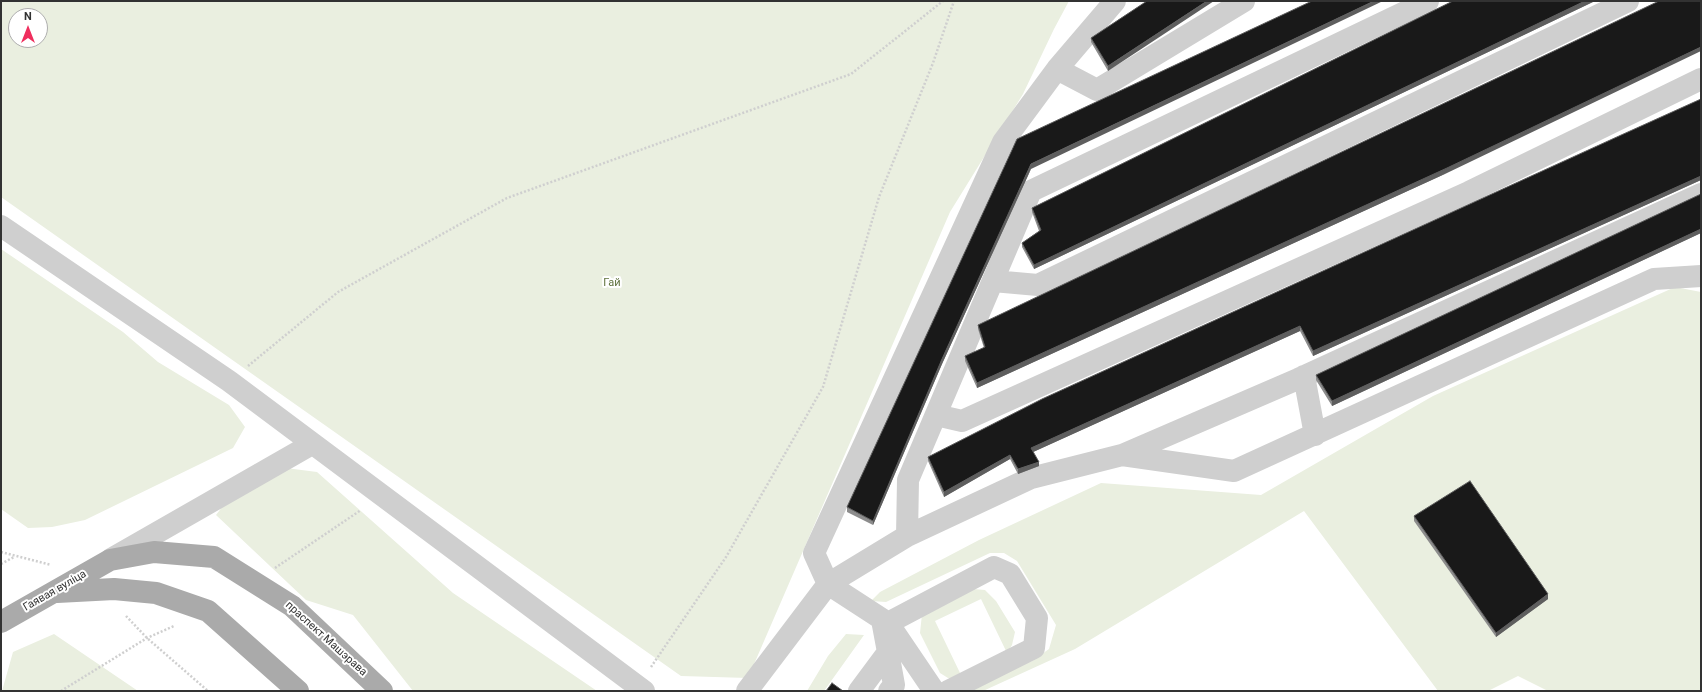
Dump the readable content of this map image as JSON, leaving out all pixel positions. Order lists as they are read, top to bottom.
{
  "streets": {
    "main road": ["Гаявая вуліца", "праспект Машэрава"]
  },
  "crossings": [
    ["Гаявая вуліца", "праспект Машэрава"]
  ],
  "parks": ["Гай"],
  "north": "top"
}
